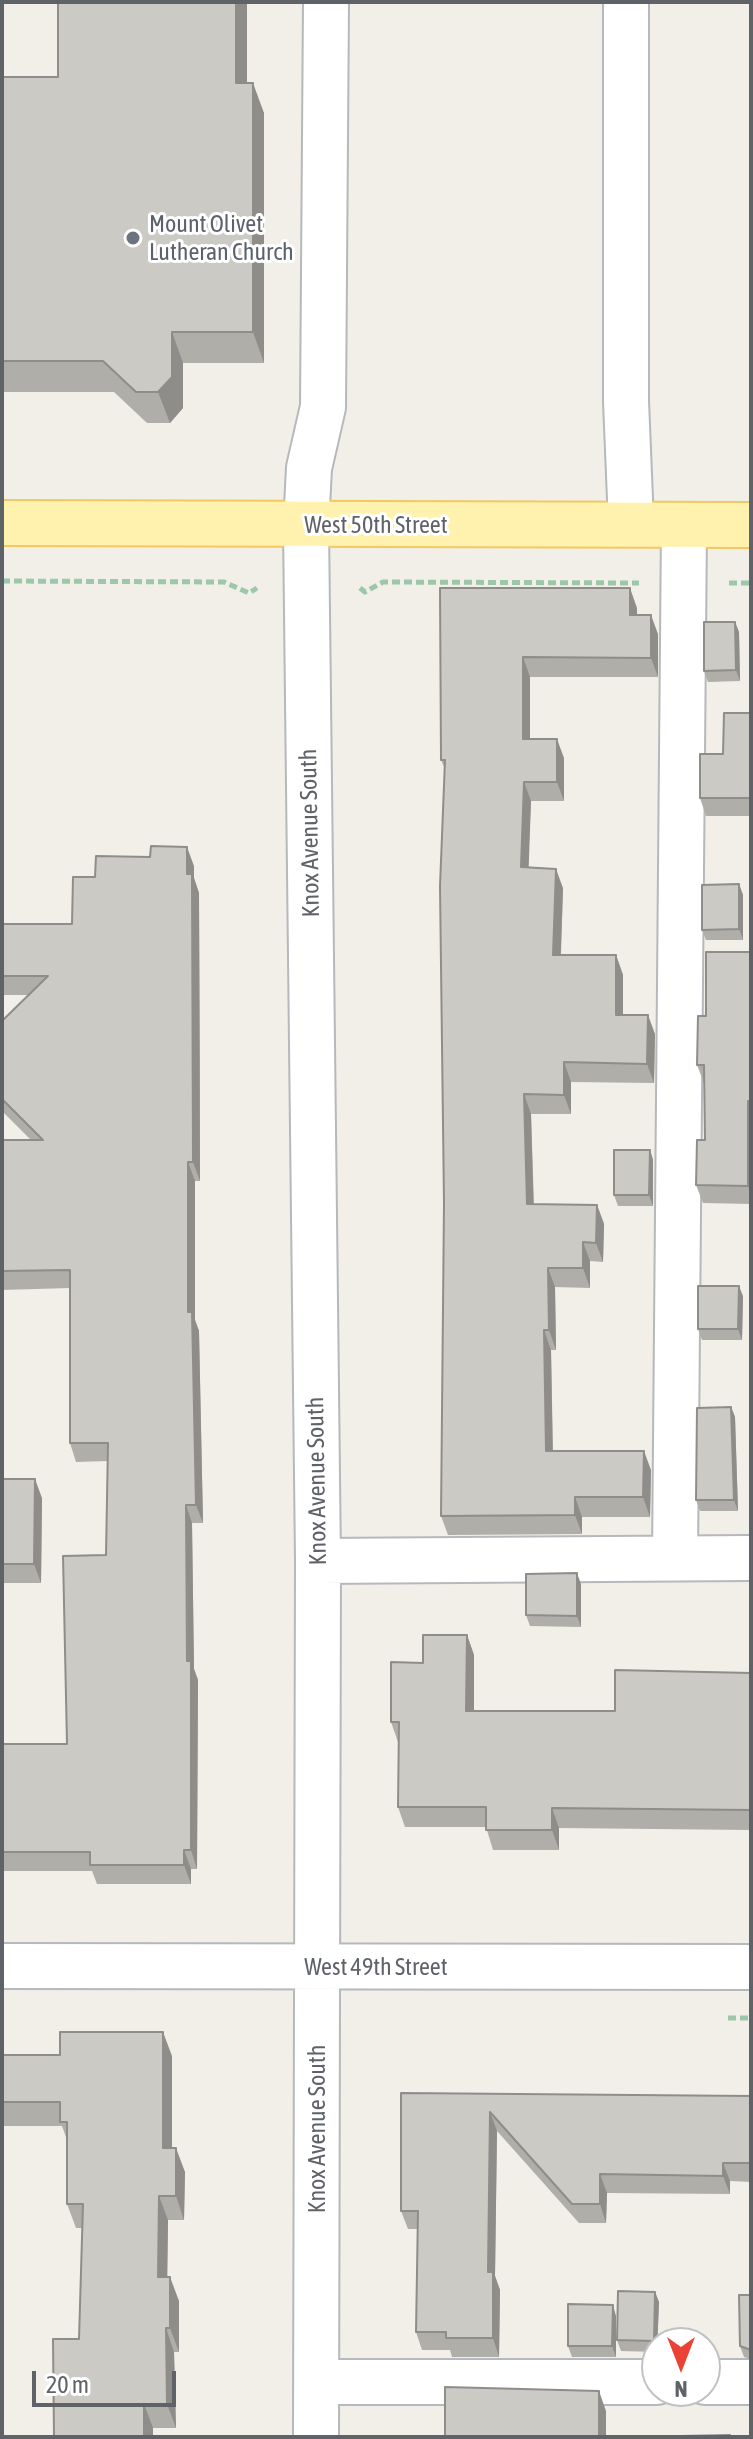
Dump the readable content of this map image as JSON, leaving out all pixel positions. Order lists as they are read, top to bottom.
{
  "streets": {
    "main road": ["West 50th Street"],
    "street": ["Knox Avenue South", "West 49th Street"]
  },
  "crossings": [
    ["West 50th Street", "Knox Avenue South"],
    ["Knox Avenue South", "West 49th Street"]
  ],
  "places": ["Mount Olivet Lutheran Church"],
  "scale_bar": "20 m",
  "north": "bottom"
}
